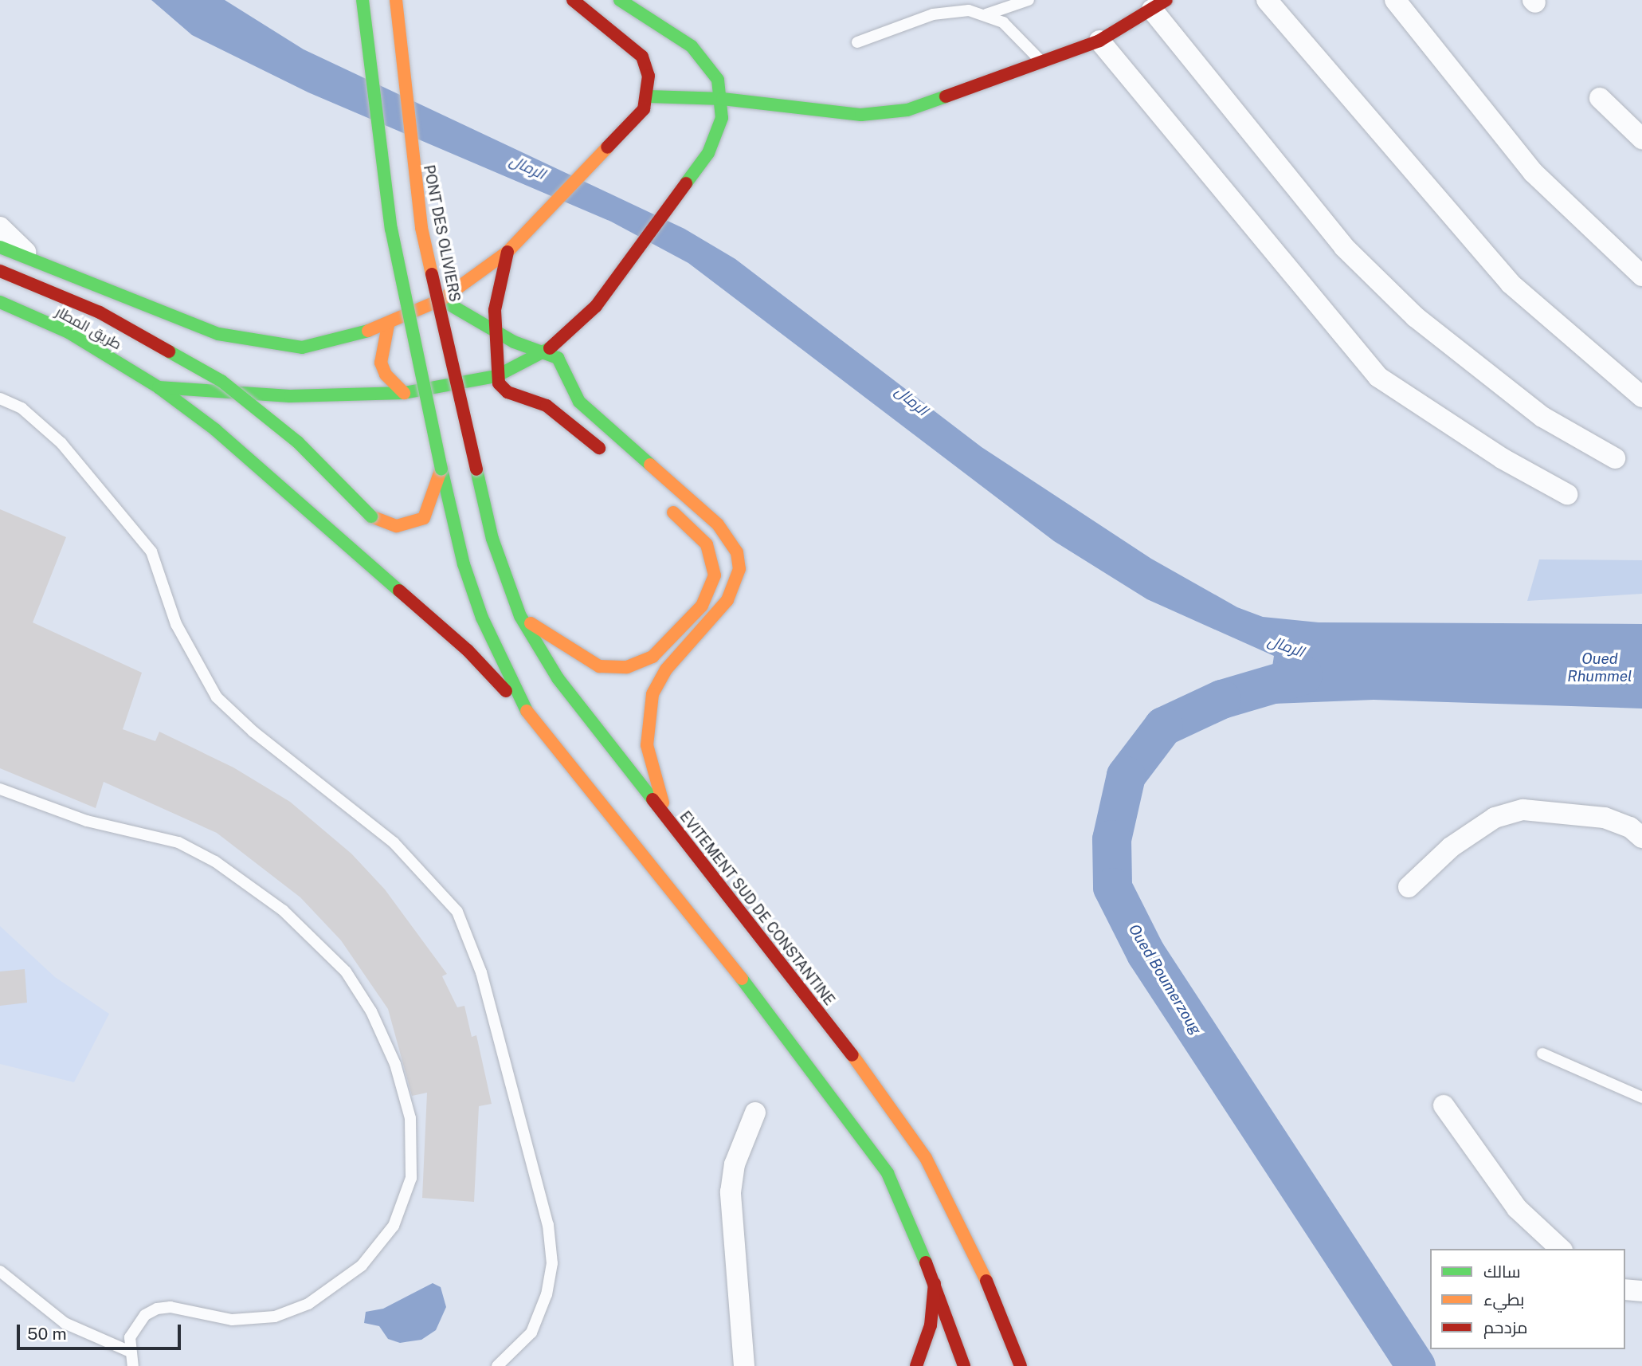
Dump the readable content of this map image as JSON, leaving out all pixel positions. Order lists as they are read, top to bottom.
{
  "streets": {
    "main road": ["PONT DES OLIVIERS", "طريق المطار", "EVITEMENT SUD DE CONSTANTINE"]
  },
  "crossings": [
    ["PONT DES OLIVIERS", "EVITEMENT SUD DE CONSTANTINE"]
  ],
  "water": ["الرمال", "Oued Rhummel", "Oued Boumerzoug"],
  "legend": ["سالك", "بطيء", "مزدحم"],
  "scale_bar": "50 m"
}
